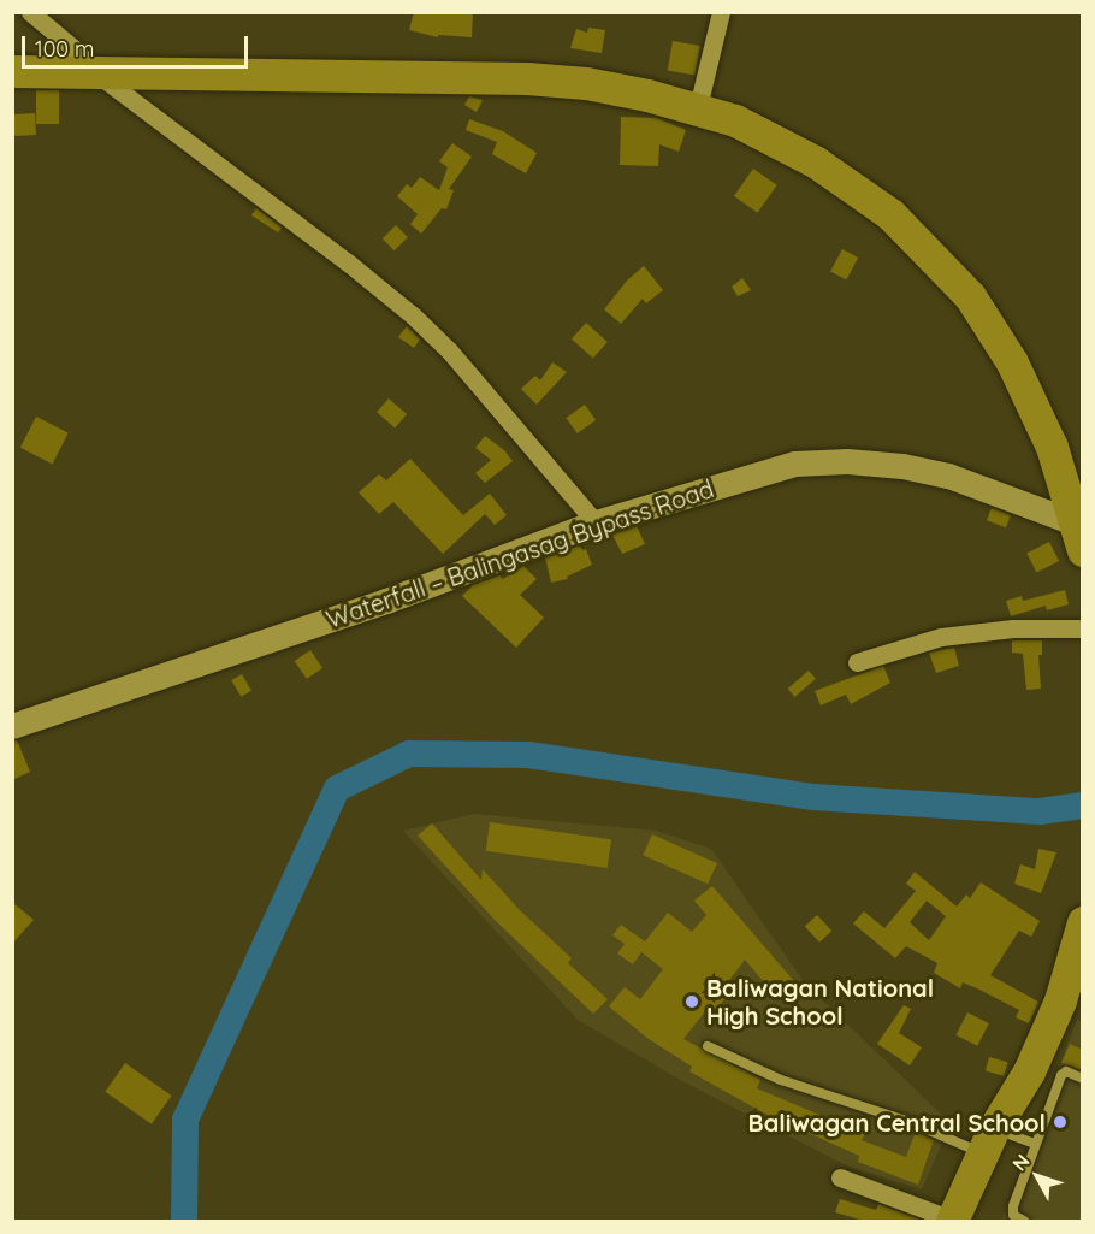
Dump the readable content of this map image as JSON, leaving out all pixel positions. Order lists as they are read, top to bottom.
{
  "streets": {
    "main road": ["Waterfall ‒ Balingasag Bypass Road"]
  },
  "places": ["Baliwagan National High School", "Baliwagan Central School"],
  "scale_bar": "100 m",
  "north": "top left"
}
